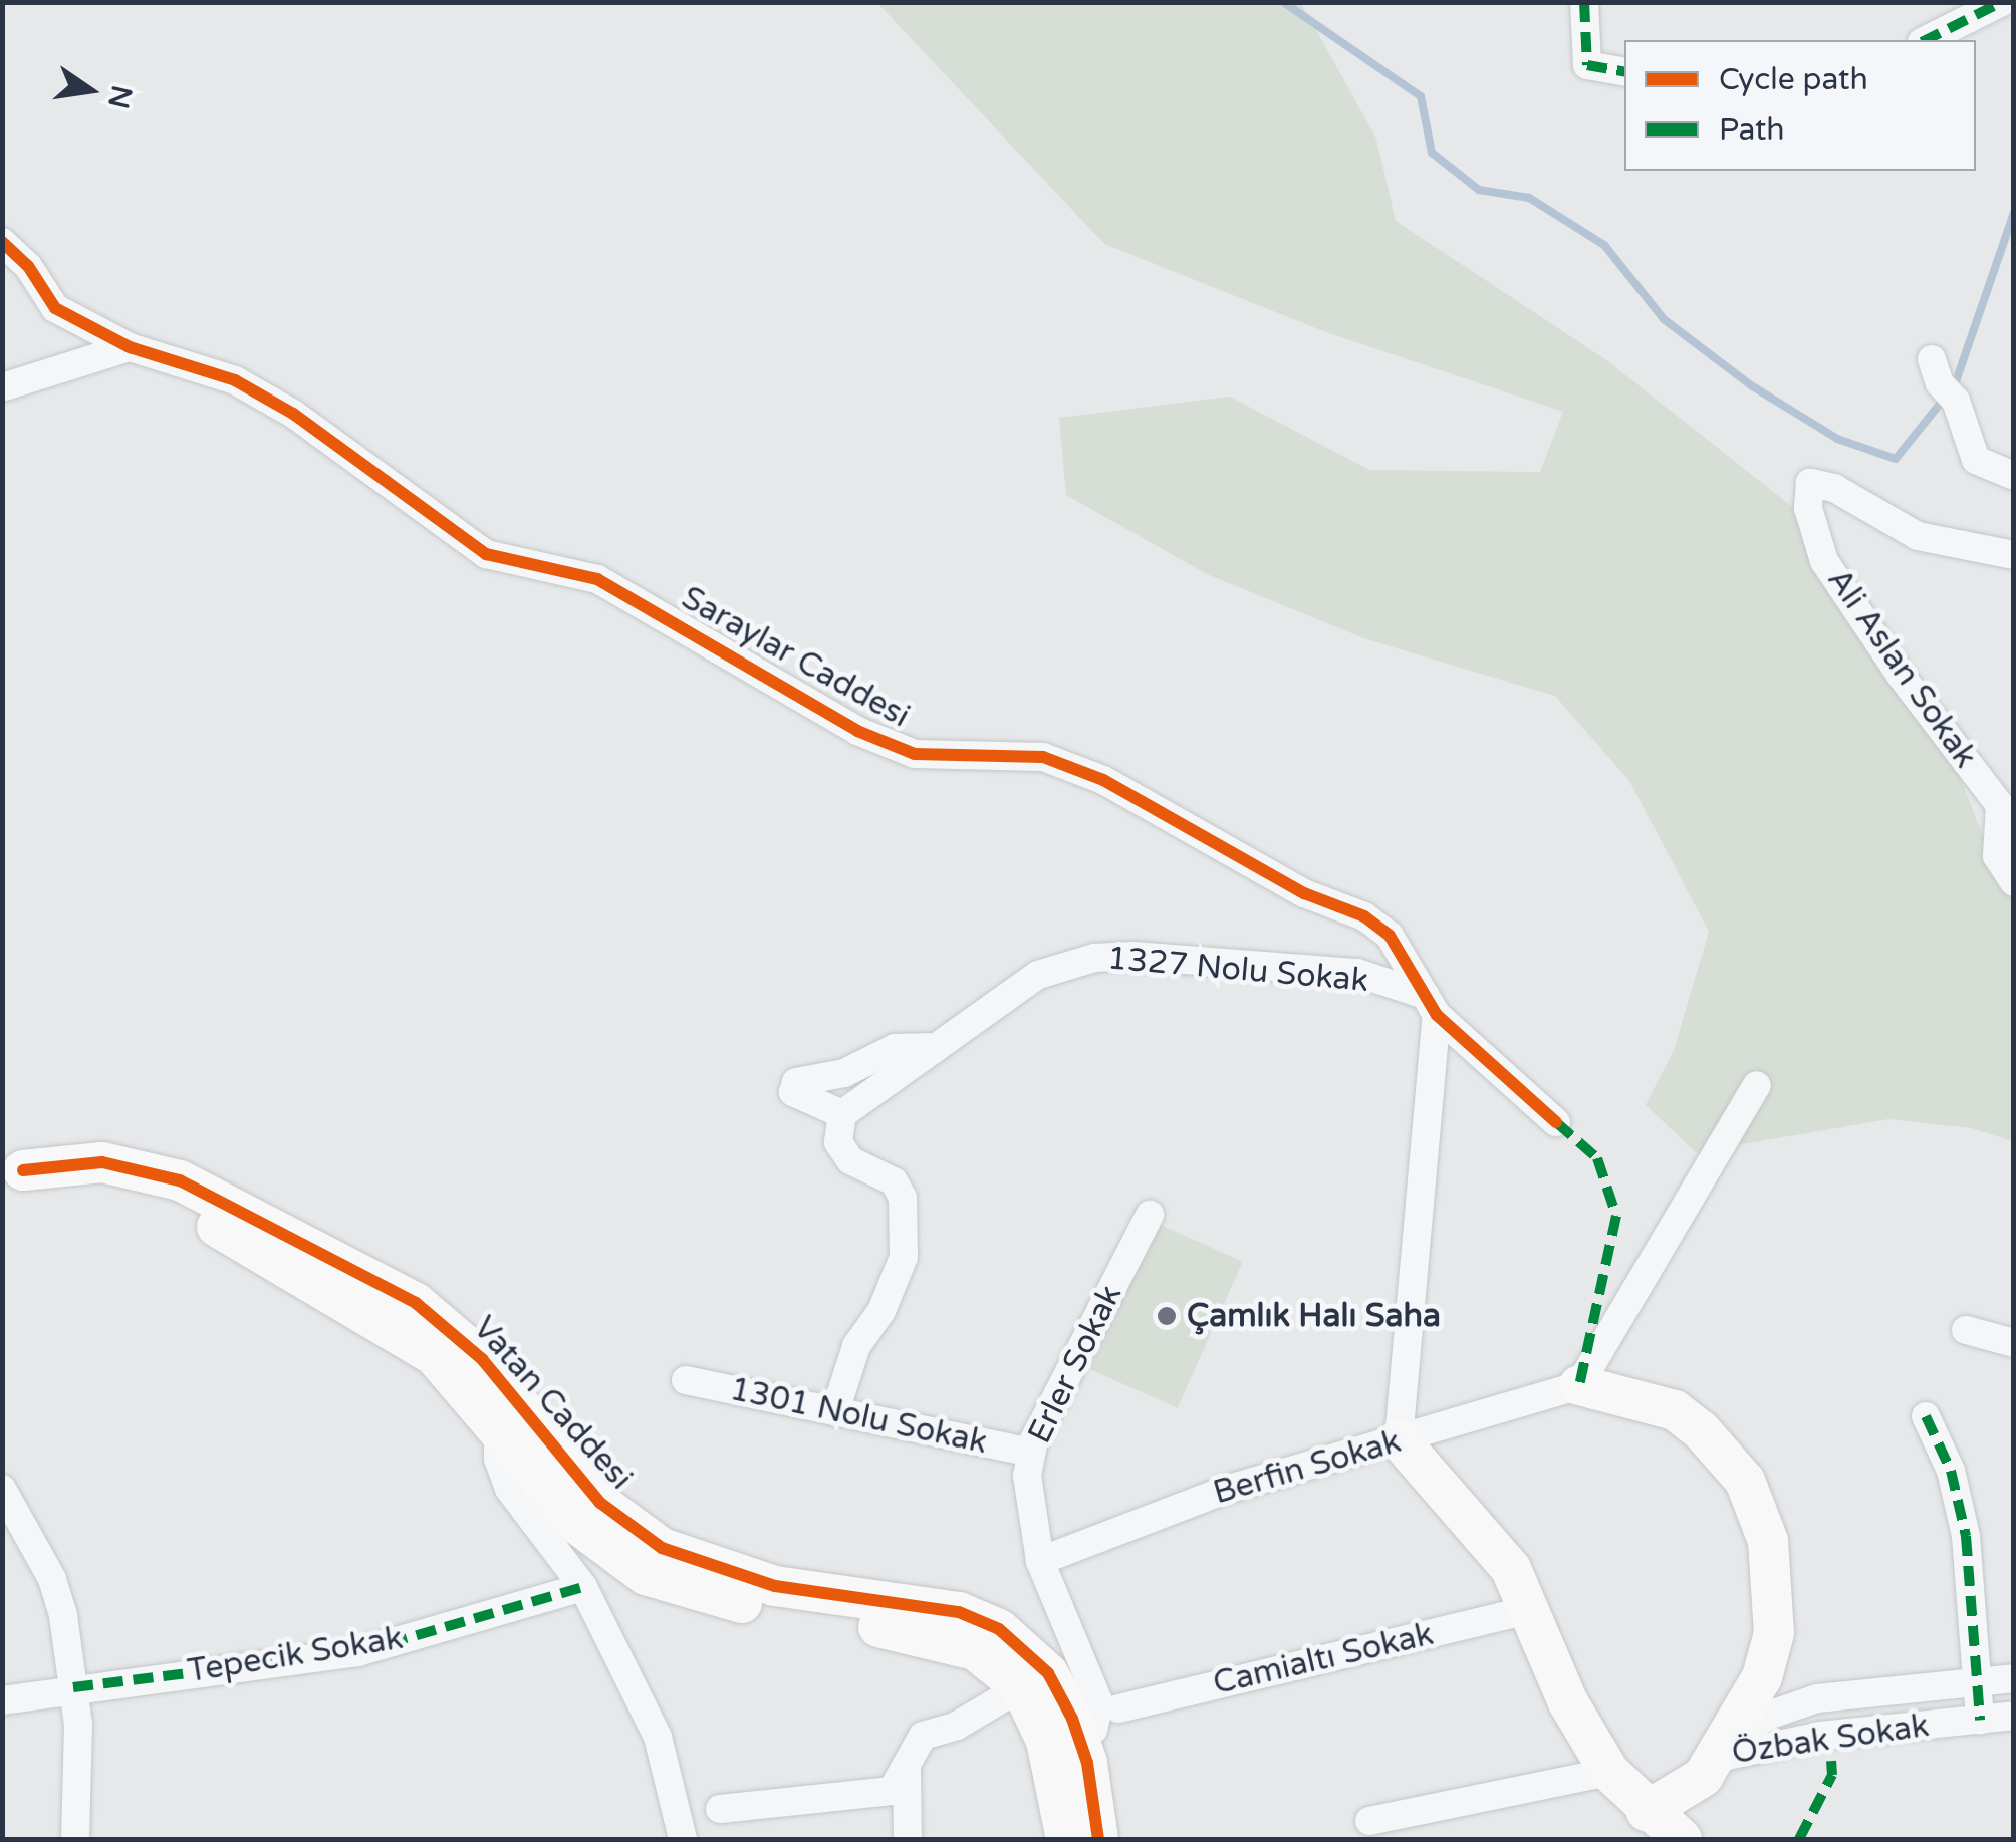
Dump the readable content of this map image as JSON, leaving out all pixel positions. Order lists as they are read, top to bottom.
{
  "streets": {
    "street": [
      "Saraylar Caddesi",
      "Ali Aslan Sokak",
      "1327 Nolu Sokak",
      "Erler Sokak",
      "Vatan Caddesi",
      "1301 Nolu Sokak",
      "Berfin Sokak",
      "Tepecik Sokak",
      "Camialtı Sokak",
      "Özbak Sokak"
    ]
  },
  "crossings": [
    ["Saraylar Caddesi", "1327 Nolu Sokak"],
    ["Erler Sokak", "Vatan Caddesi"],
    ["Erler Sokak", "1301 Nolu Sokak"],
    ["Erler Sokak", "Berfin Sokak"]
  ],
  "places": ["Çamlık Halı Saha"],
  "legend": ["Cycle path", "Path"],
  "north": "right"
}
